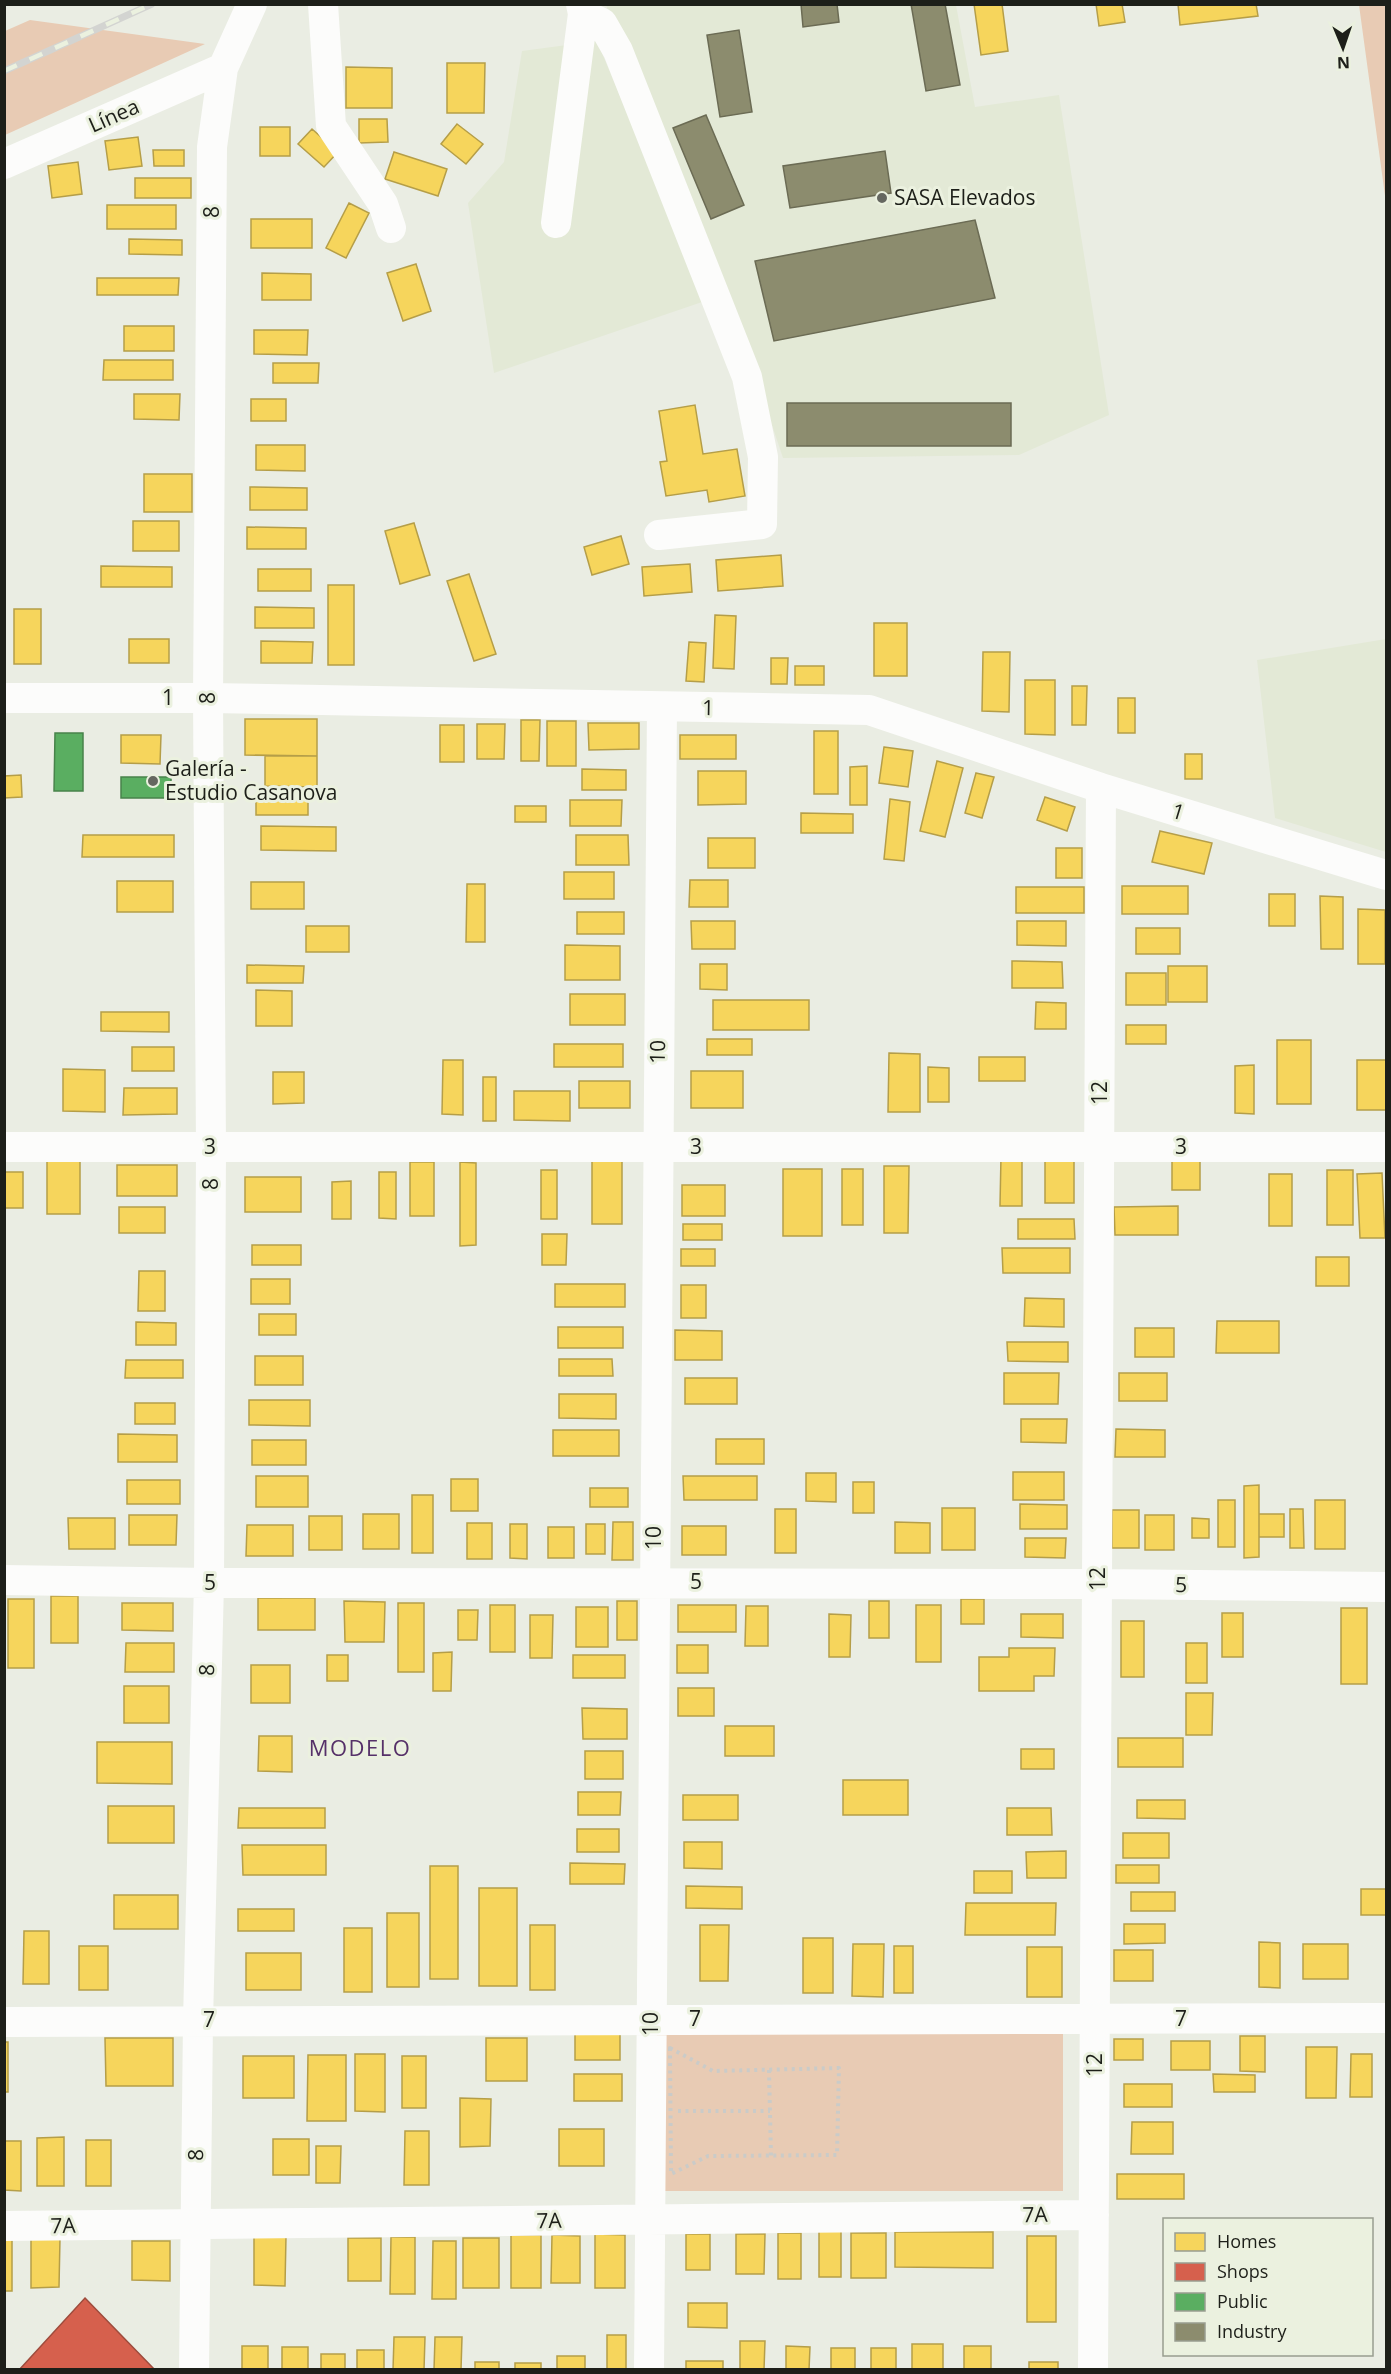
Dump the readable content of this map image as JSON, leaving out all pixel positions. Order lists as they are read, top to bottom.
{
  "streets": {
    "street": [
      "Línea",
      "8",
      "1",
      "10",
      "12",
      "3",
      "5",
      "7",
      "7A"
    ]
  },
  "crossings": [
    ["Línea", "8"],
    ["8", "1"],
    ["8", "3"],
    ["8", "5"],
    ["8", "7"],
    ["8", "7A"],
    ["1", "10"],
    ["1", "12"],
    ["10", "3"],
    ["10", "5"],
    ["10", "7"],
    ["10", "7A"],
    ["12", "3"],
    ["12", "5"],
    ["12", "7"],
    ["12", "7A"]
  ],
  "districts": ["MODELO"],
  "places": ["SASA Elevados", "Galería - Estudio Casanova"],
  "legend": [
    "Homes",
    "Shops",
    "Public",
    "Industry"
  ],
  "north": "bottom"
}
